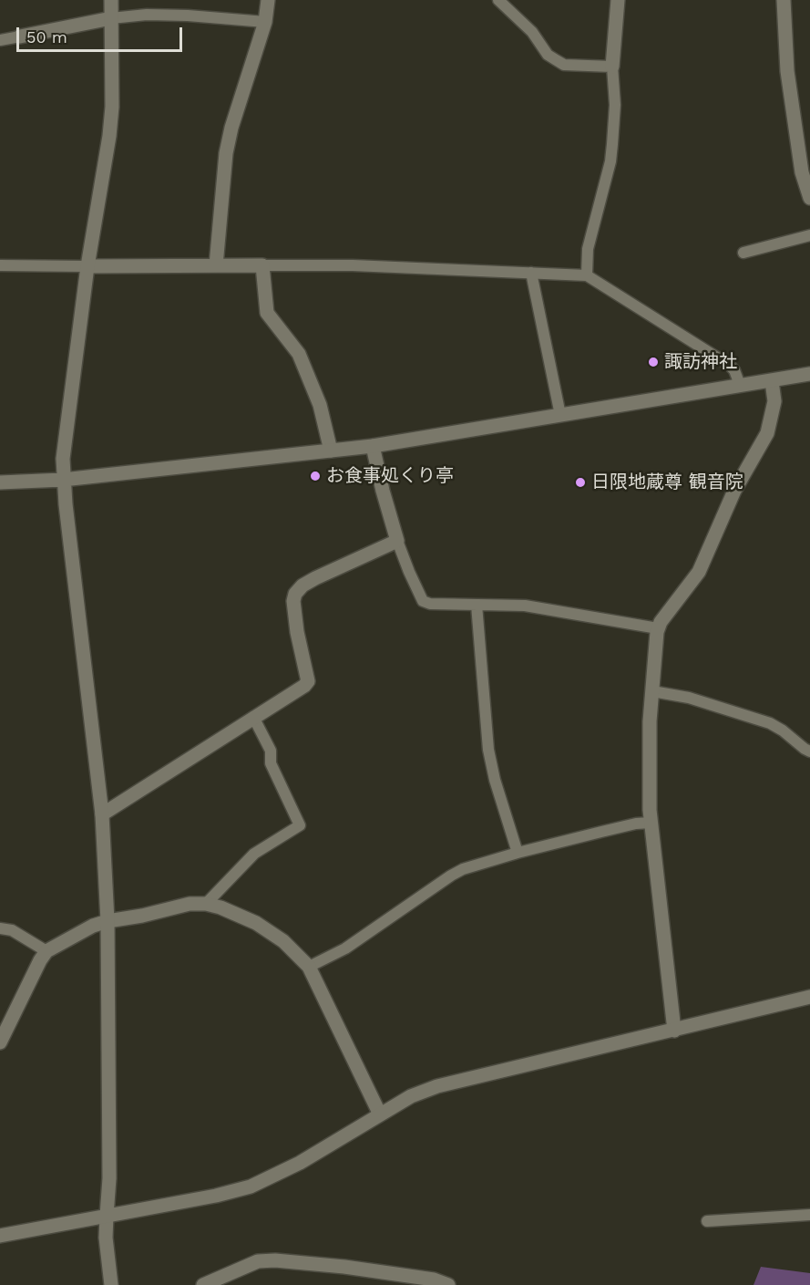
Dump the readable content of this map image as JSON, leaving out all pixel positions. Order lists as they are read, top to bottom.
{
  "places": ["諏訪神社", "お食事処くり亭", "日限地蔵尊 観音院"],
  "scale_bar": "50 m"
}
